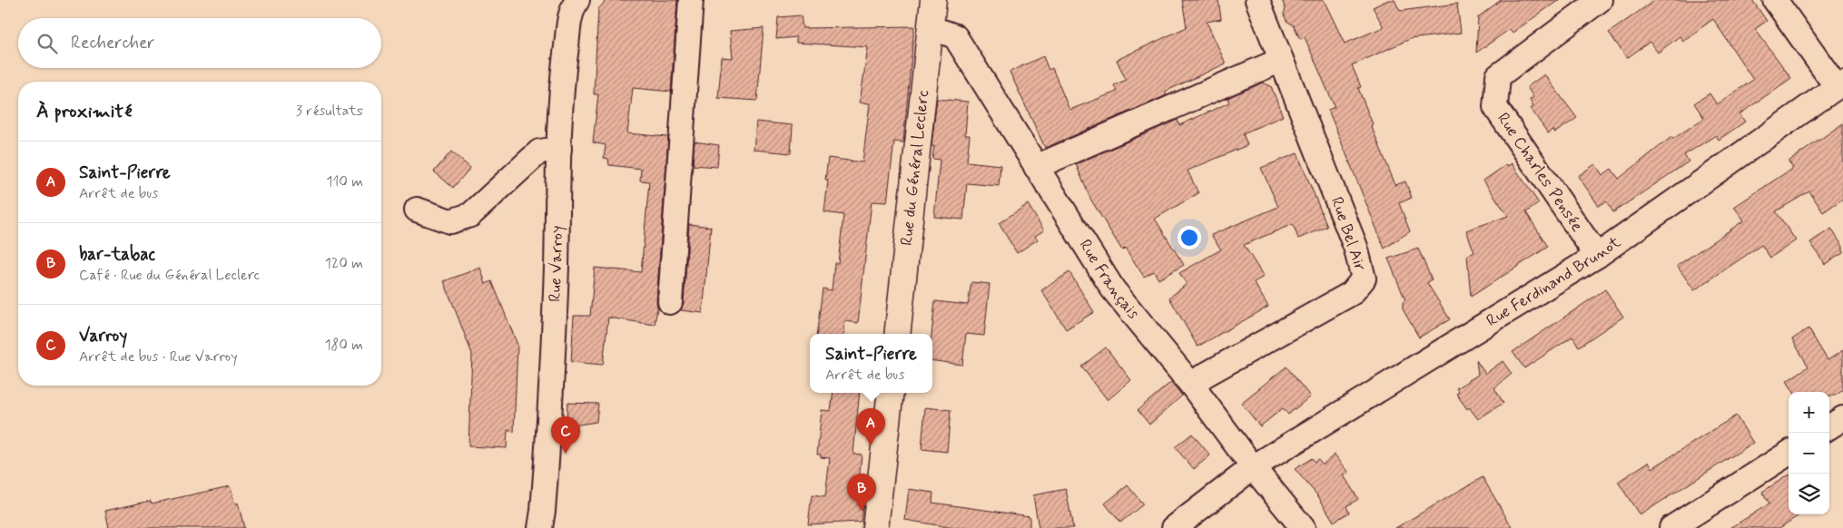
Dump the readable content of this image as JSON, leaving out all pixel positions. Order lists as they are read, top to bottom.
{
  "streets": {
    "main road": ["Rue du Général Leclerc"],
    "street": [
      "Rue Charles Pensée",
      "Rue Bel Air",
      "Rue Varroy",
      "Rue Français",
      "Rue Ferdinand Brunot"
    ]
  },
  "crossings": [
    ["Rue du Général Leclerc", "Rue Français"],
    ["Rue Charles Pensée", "Rue Ferdinand Brunot"],
    ["Rue Bel Air", "Rue Français"],
    ["Rue Français", "Rue Ferdinand Brunot"]
  ],
  "page": {
    "search": "Rechercher",
    "heading": ["À proximité", "3 résultats"],
    "list": [
      {
        "mark": "A",
        "name": "Saint-Pierre",
        "note": "Arrêt de bus",
        "value": "110 m"
      },
      {
        "mark": "B",
        "name": "bar-tabac",
        "note": "Café · Rue du Général Leclerc",
        "value": "120 m"
      },
      {
        "mark": "C",
        "name": "Varroy",
        "note": "Arrêt de bus · Rue Varroy",
        "value": "180 m"
      }
    ],
    "popup": ["Saint-Pierre", "Arrêt de bus"],
    "map_buttons": ["+", "−"],
    "pins": ["A", "C", "B"]
  }
}
